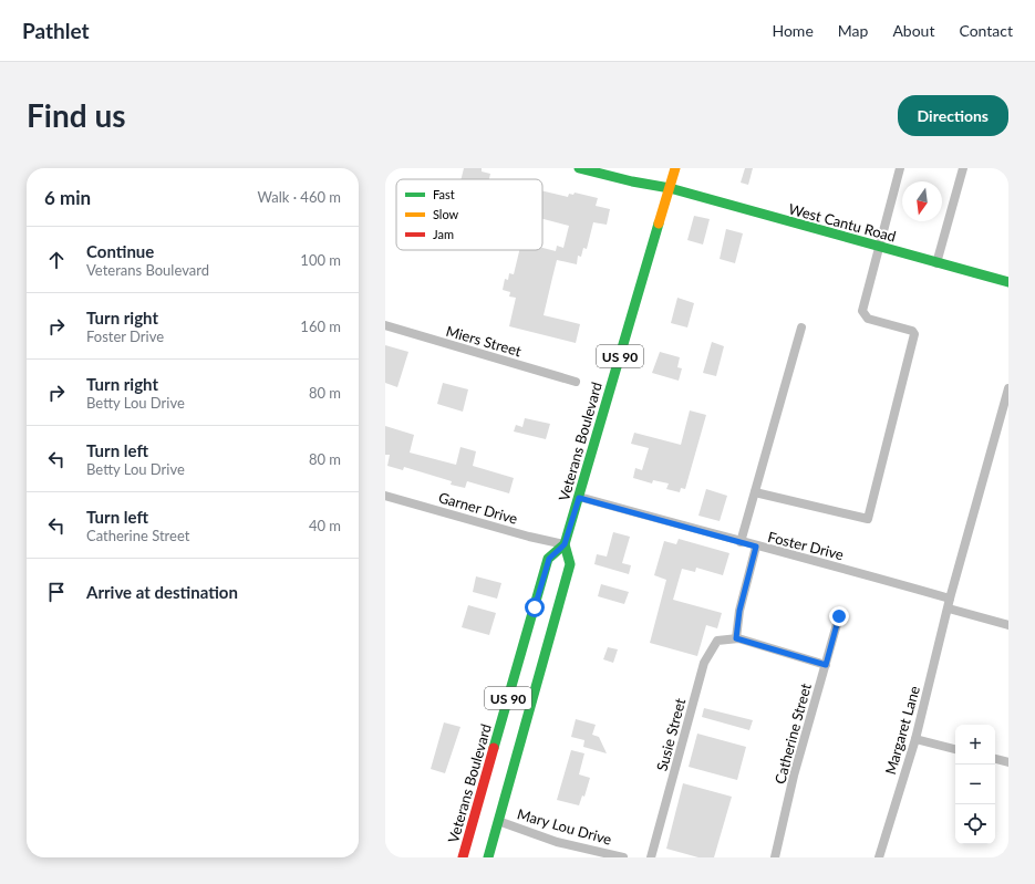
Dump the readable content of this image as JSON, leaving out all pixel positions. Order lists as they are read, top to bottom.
{
  "streets": {
    "main road": ["West Cantu Road", "US 90", "Veterans Boulevard"],
    "street": [
      "Miers Street",
      "Garner Drive",
      "Foster Drive",
      "Margaret Lane",
      "Catherine Street",
      "Susie Street",
      "Mary Lou Drive"
    ]
  },
  "crossings": [
    ["West Cantu Road", "Veterans Boulevard"],
    ["Veterans Boulevard", "Garner Drive"],
    ["Veterans Boulevard", "Foster Drive"],
    ["Veterans Boulevard", "Mary Lou Drive"],
    ["Foster Drive", "Margaret Lane"]
  ],
  "legend": ["Fast", "Slow", "Jam"],
  "north": "bottom",
  "page": {
    "header": "Pathlet",
    "nav": [
      "Home",
      "Map",
      "About",
      "Contact"
    ],
    "buttons": "Directions",
    "title": "Find us",
    "heading": ["6 min", "Walk · 460 m"],
    "list": [
      ["Continue", "Veterans Boulevard", "100 m"],
      ["Turn right", "Foster Drive", "160 m"],
      ["Turn right", "Betty Lou Drive", "80 m"],
      ["Turn left", "Betty Lou Drive", "80 m"],
      ["Turn left", "Catherine Street", "40 m"],
      "Arrive at destination"
    ],
    "map_buttons": ["+", "−"]
  }
}
